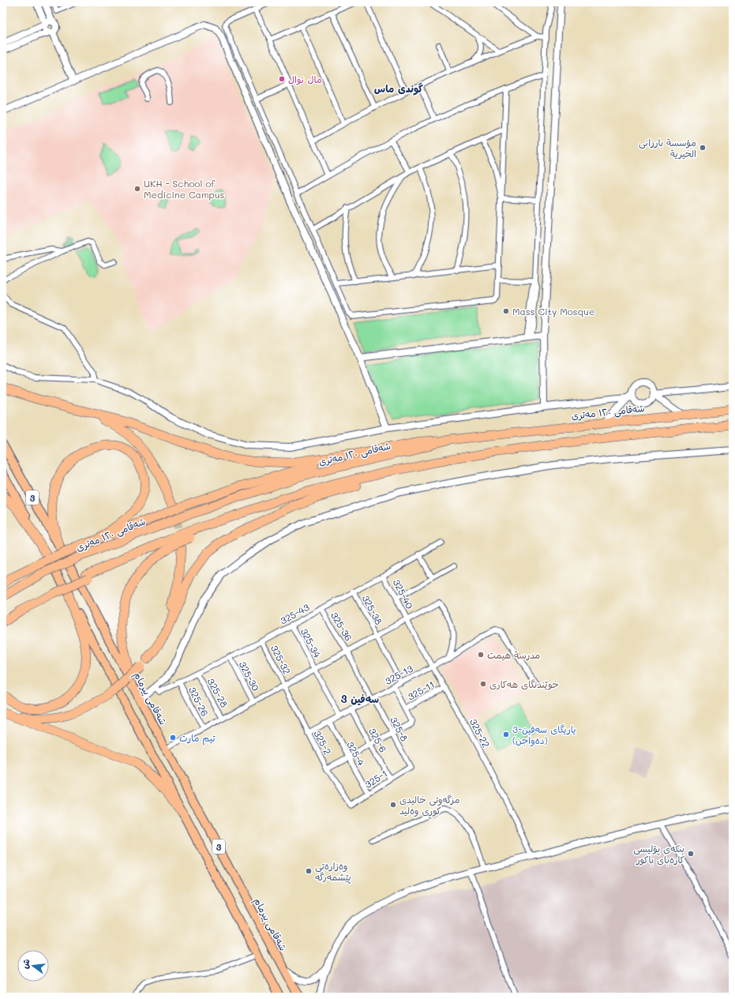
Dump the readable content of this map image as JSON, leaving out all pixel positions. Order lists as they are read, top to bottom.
{
  "streets": {
    "highway": ["شەقامی ١٢٠ مەتری", "3", "شەقامی پیرمام"],
    "street": [
      "325-40",
      "325-38",
      "325-43",
      "325-36",
      "325-34",
      "325-32",
      "325-13",
      "325-30",
      "325-11",
      "325-28",
      "325-26",
      "325-8",
      "325-22",
      "325-6",
      "325-2",
      "325-4",
      "325-1"
    ]
  },
  "crossings": [
    ["325-40", "325-43"],
    ["325-40", "325-22"],
    ["325-38", "325-43"],
    ["325-38", "325-13"],
    ["325-43", "325-36"],
    ["325-43", "325-34"],
    ["325-43", "325-32"],
    ["325-43", "325-30"],
    ["325-43", "325-28"],
    ["325-43", "325-26"],
    ["325-36", "325-13"],
    ["325-36", "325-8"],
    ["325-34", "325-13"],
    ["325-32", "325-2"],
    ["325-13", "325-8"],
    ["325-13", "325-22"],
    ["325-13", "325-6"],
    ["325-13", "325-2"],
    ["325-13", "325-4"],
    ["325-11", "325-22"],
    ["325-8", "325-1"],
    ["325-6", "325-1"],
    ["325-2", "325-1"],
    ["325-4", "325-1"]
  ],
  "districts": ["گوندی ماس", "سەفین 3"],
  "places": [
    "مال نوال",
    "مؤسسة بارزانی الخیریة",
    "UKH - School of Medicine Campus",
    "Mass City Mosque",
    "مدرسة هيمت",
    "خوێندنگای هەکاری",
    "یاریگای سەفین-3 (دەواجن)",
    "تيم مارت",
    "مزگەوتی خالیدی کوڕی وەلید",
    "بنکەی پۆلیسی کارەبای باکور",
    "وەزارەتی پێشمەرگە"
  ],
  "north": "left"
}
